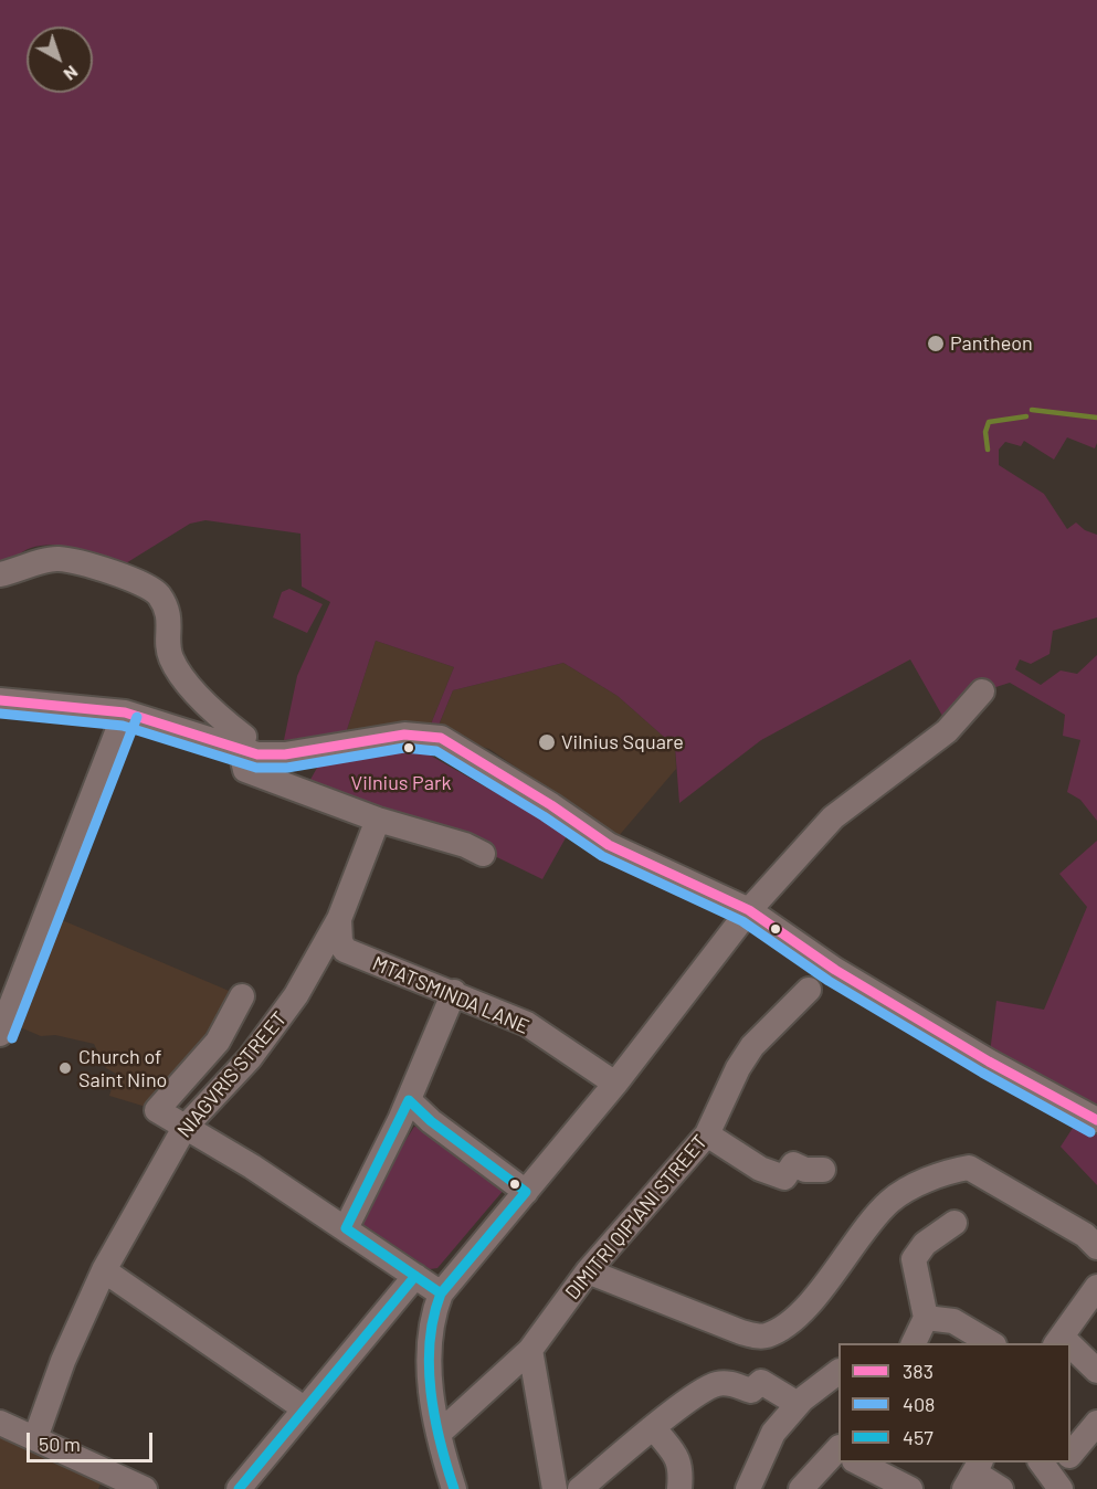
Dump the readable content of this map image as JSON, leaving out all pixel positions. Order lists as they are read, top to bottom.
{
  "streets": {
    "street": ["MTATSMINDA LANE", "NIAGVRIS STREET", "DIMITRI QIPIANI STREET"]
  },
  "crossings": [
    ["MTATSMINDA LANE", "NIAGVRIS STREET"]
  ],
  "parks": ["Vilnius Park"],
  "places": ["Pantheon", "Vilnius Square", "Church of Saint Nino"],
  "lines": ["transit line 383", "transit line 408", "transit line 457"],
  "legend": ["383", "408", "457"],
  "scale_bar": "50 m",
  "north": "bottom right"
}
